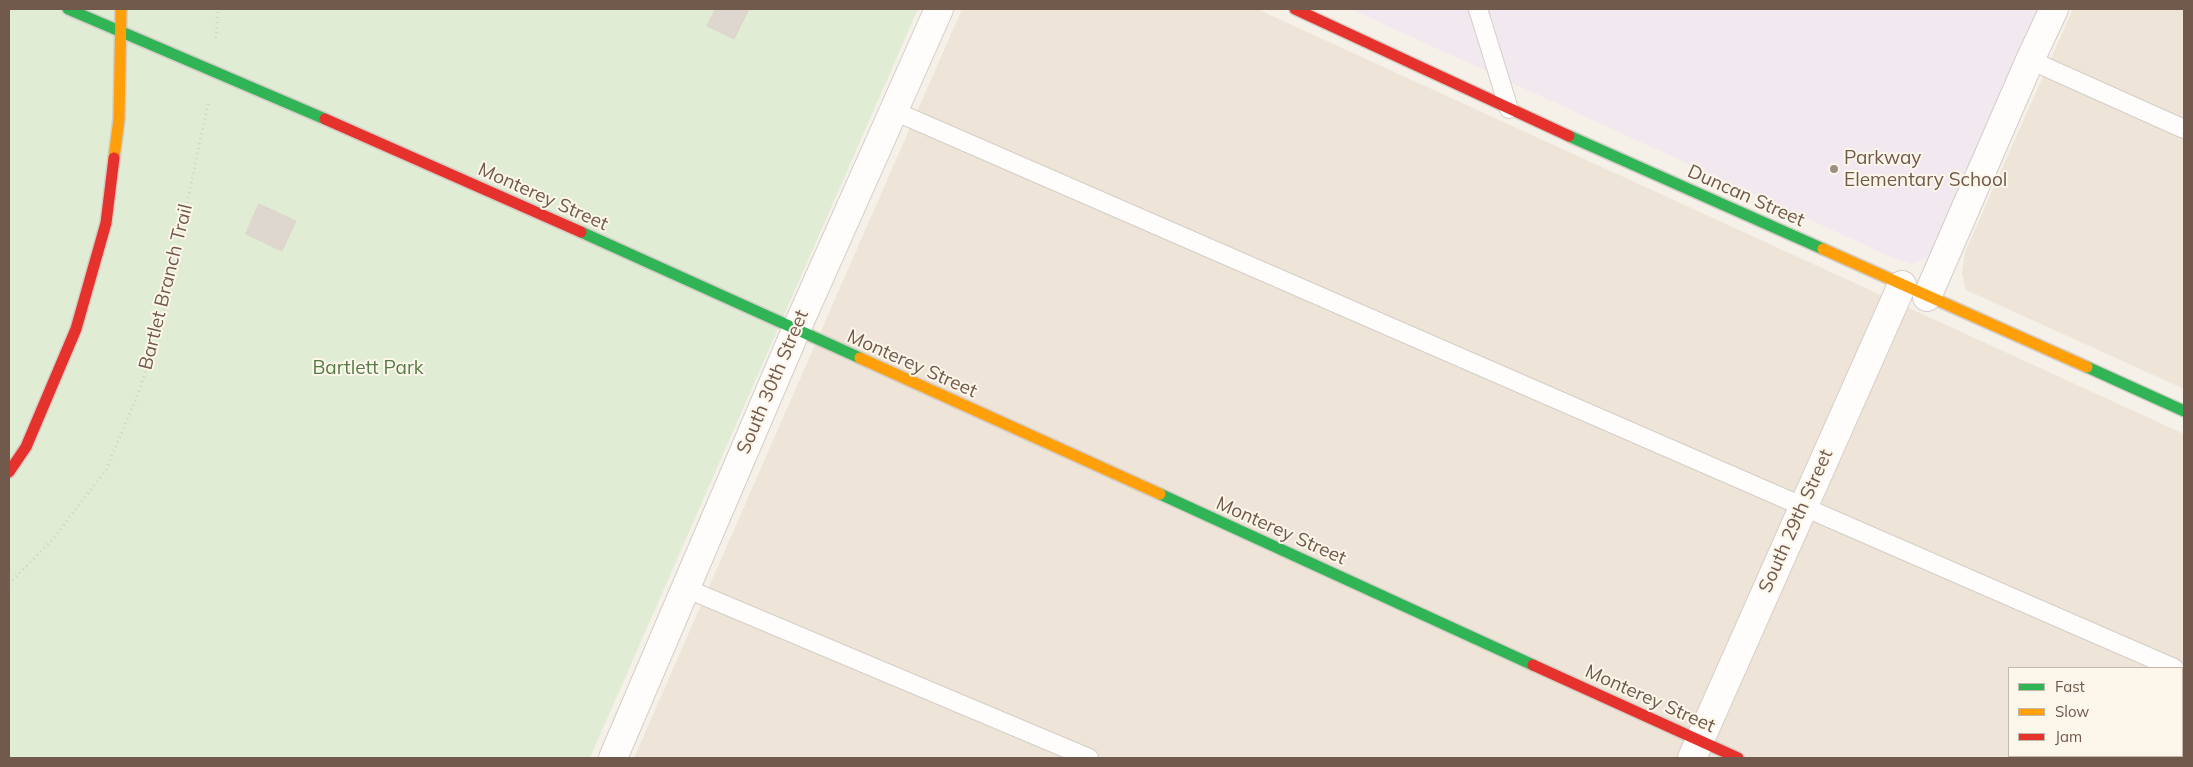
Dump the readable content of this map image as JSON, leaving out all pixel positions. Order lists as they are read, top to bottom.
{
  "streets": {
    "street": [
      "Duncan Street",
      "Monterey Street",
      "South 30th Street",
      "South 29th Street"
    ],
    "path": ["Bartlet Branch Trail"]
  },
  "crossings": [
    ["Duncan Street", "South 29th Street"],
    ["Monterey Street", "Bartlet Branch Trail"],
    ["Monterey Street", "South 30th Street"],
    ["Monterey Street", "South 29th Street"]
  ],
  "parks": ["Bartlett Park"],
  "places": ["Parkway Elementary School"],
  "legend": ["Fast", "Slow", "Jam"]
}
